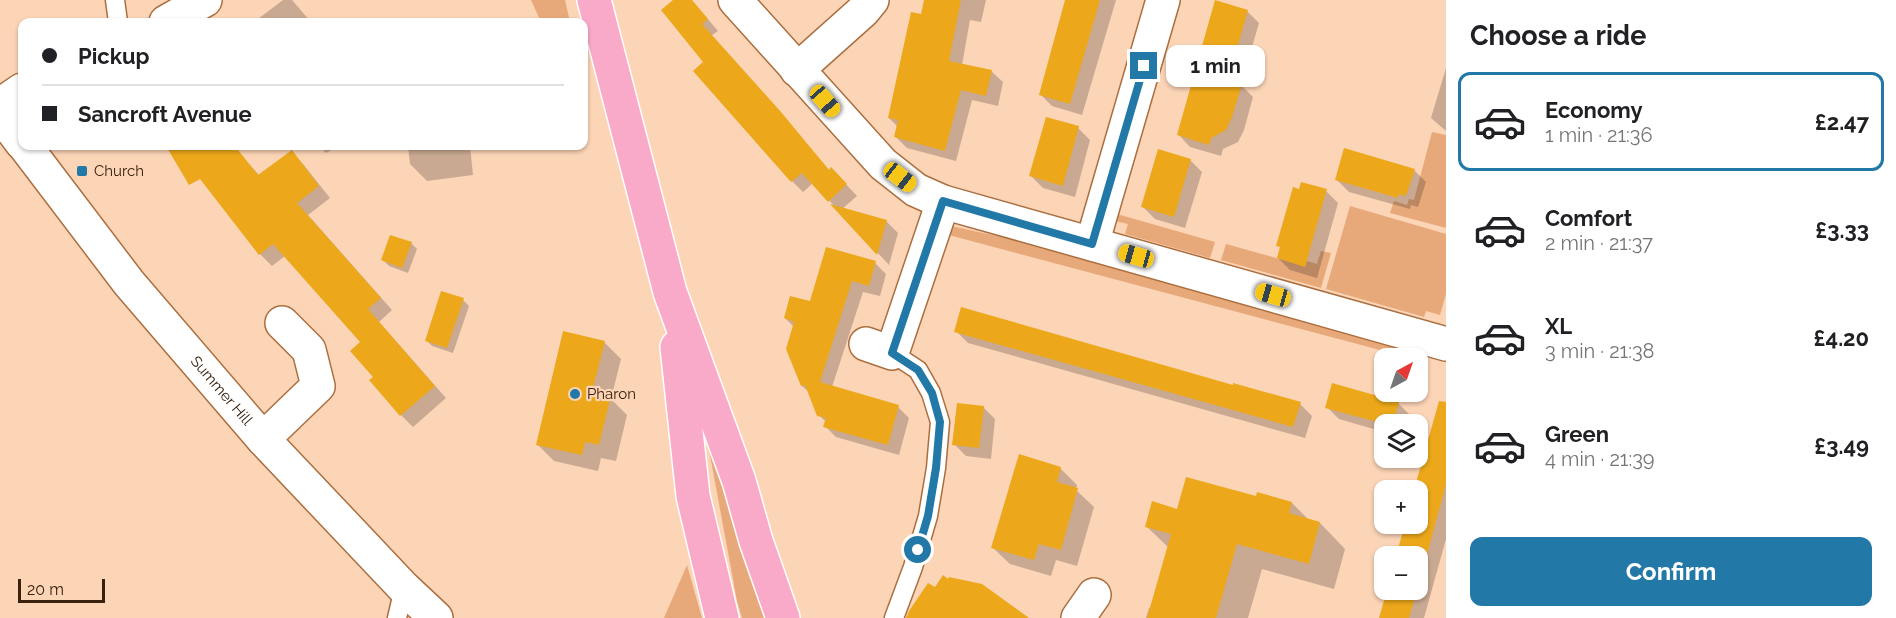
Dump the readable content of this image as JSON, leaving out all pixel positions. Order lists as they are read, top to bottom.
{
  "streets": {
    "street": ["Summer Hill"]
  },
  "places": {
    "transit": ["Church"],
    "other": ["Pharon"]
  },
  "scale_bar": "20 m",
  "north": "top right",
  "page": {
    "heading": "Choose a ride",
    "banner": ["Pickup", "Sancroft Avenue"],
    "bubble": "1 min",
    "list": [
      {
        "name": "Economy",
        "note": "1 min · 21:36",
        "value": "£2.47"
      },
      {
        "name": "Comfort",
        "note": "2 min · 21:37",
        "value": "£3.33"
      },
      {
        "name": "XL",
        "note": "3 min · 21:38",
        "value": "£4.20"
      },
      {
        "name": "Green",
        "note": "4 min · 21:39",
        "value": "£3.49"
      }
    ],
    "map_buttons": ["+", "−"],
    "buttons": "Confirm",
    "scale": "20 m"
  }
}
